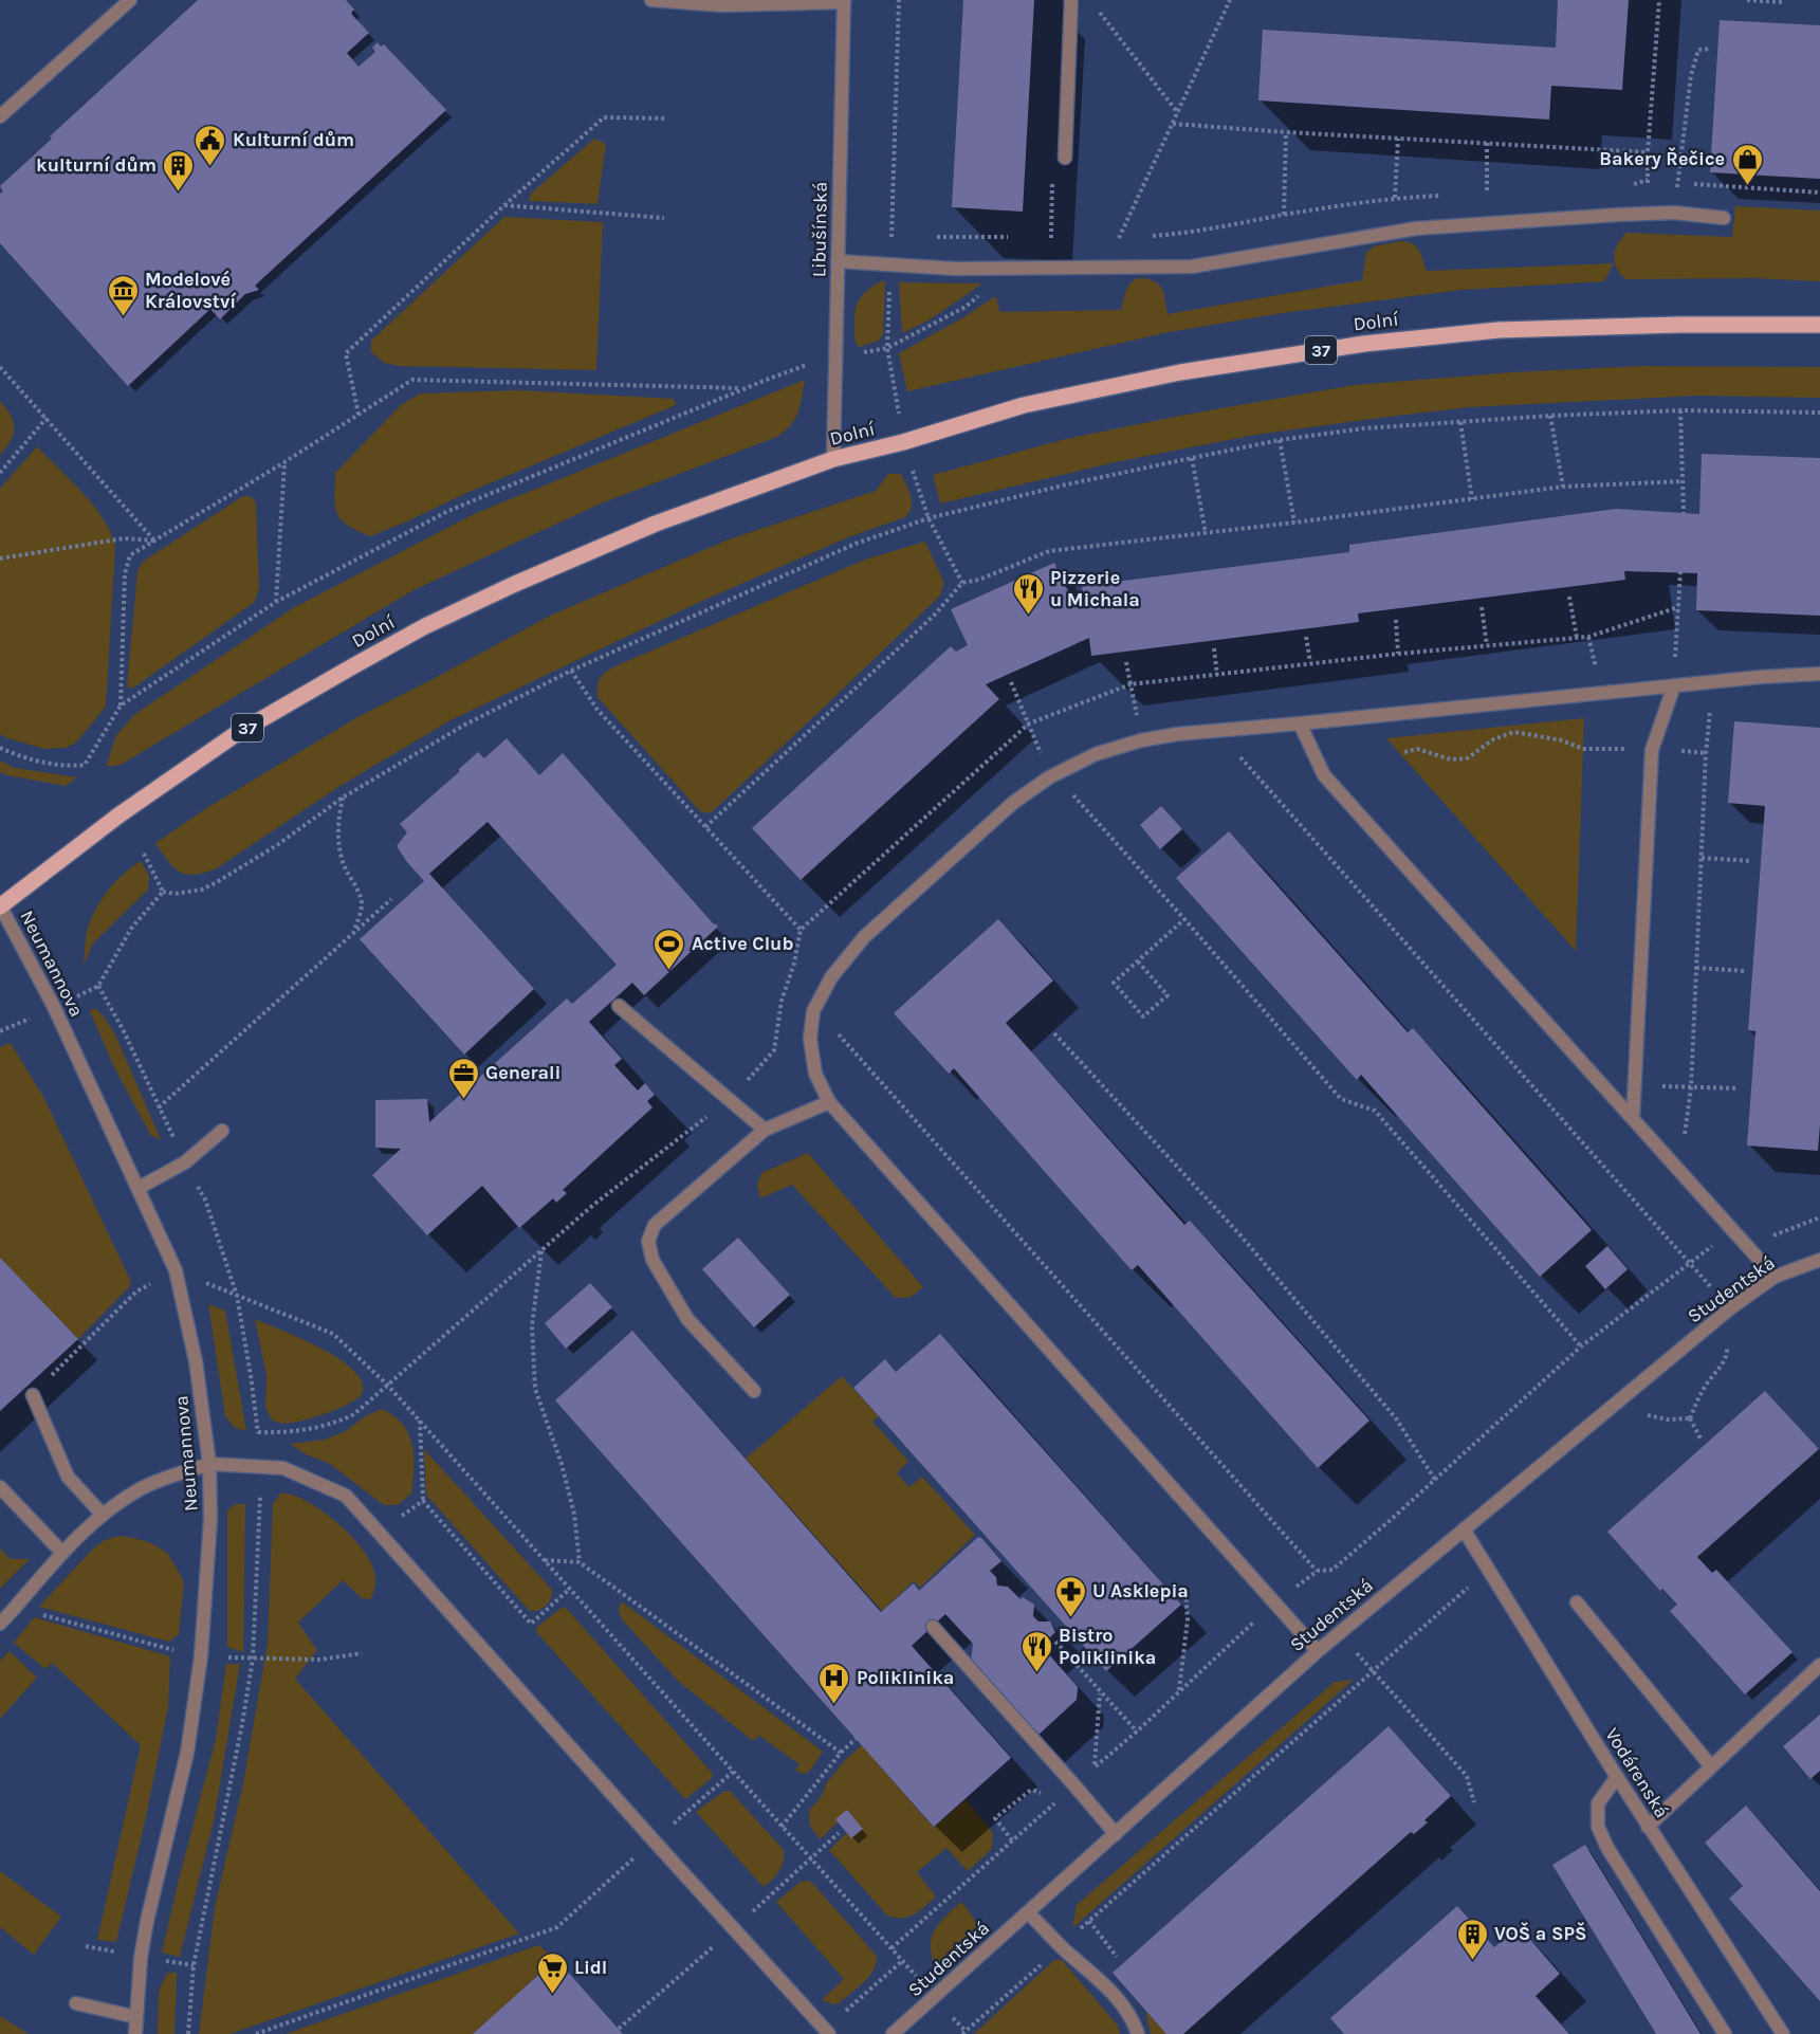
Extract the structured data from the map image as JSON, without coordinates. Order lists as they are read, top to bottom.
{
  "streets": {
    "main road": ["Dolní", "37"],
    "street": [
      "Libušínská",
      "Neumannova",
      "Studentská",
      "Vodárenská"
    ]
  },
  "crossings": [
    ["Libušínská", "Dolní"],
    ["Dolní", "Neumannova"],
    ["Studentská", "Vodárenská"]
  ],
  "places": {
    "public building": ["Kulturní dům"],
    "shop": ["Bakery Řečice"],
    "building": ["kulturní dům", "VOŠ a SPŠ"],
    "museum": ["Modelové Království"],
    "restaurant": ["Pizzerie u Michala", "Bistro Poliklinika"],
    "sports": ["Active Club"],
    "office": ["Generali"],
    "pharmacy": ["U Asklepia"],
    "hospital": ["Poliklinika"],
    "supermarket": ["Lidl"]
  }
}
